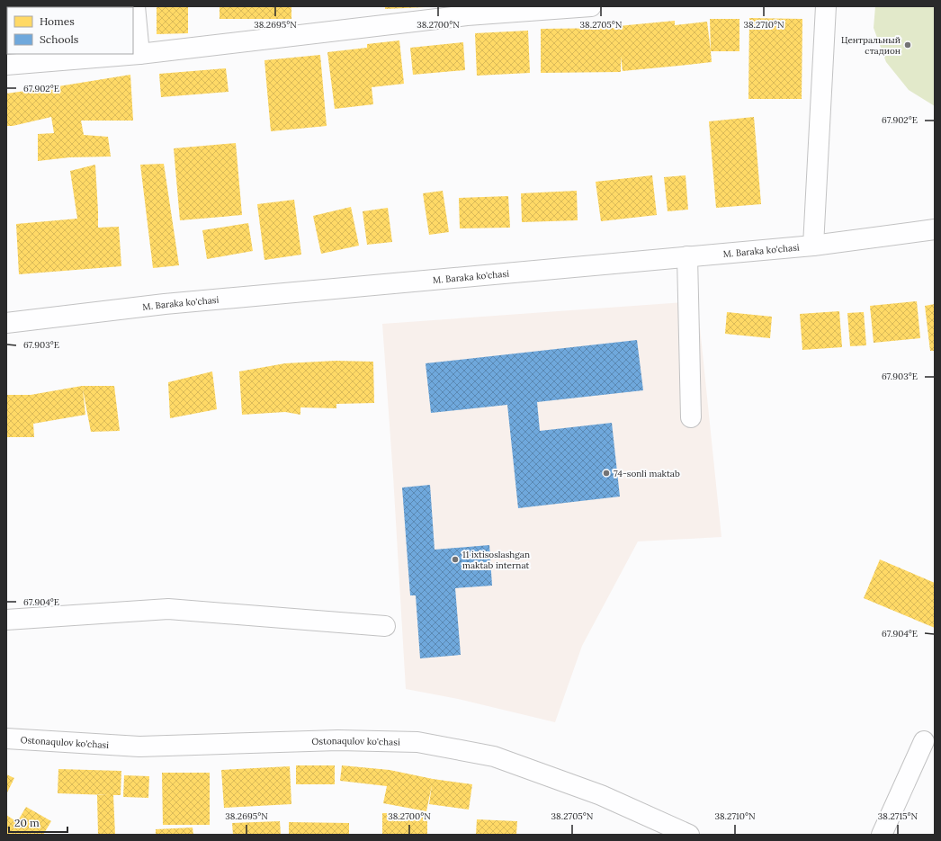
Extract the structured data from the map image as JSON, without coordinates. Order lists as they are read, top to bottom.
{
  "streets": {
    "street": ["M. Baraka ko'chasi", "Ostonaqulov ko'chasi"]
  },
  "places": ["Центральный стадион", "74-sonli maktab", "11 ixtisoslashgan maktab internat"],
  "legend": ["Homes", "Schools"],
  "scale_bar": "20 m",
  "coordinates": [
    "38.2695°N",
    "38.2700°N",
    "38.2705°N",
    "38.2710°N",
    "67.902°E",
    "67.903°E",
    "67.904°E",
    "38.2715°N"
  ]
}
